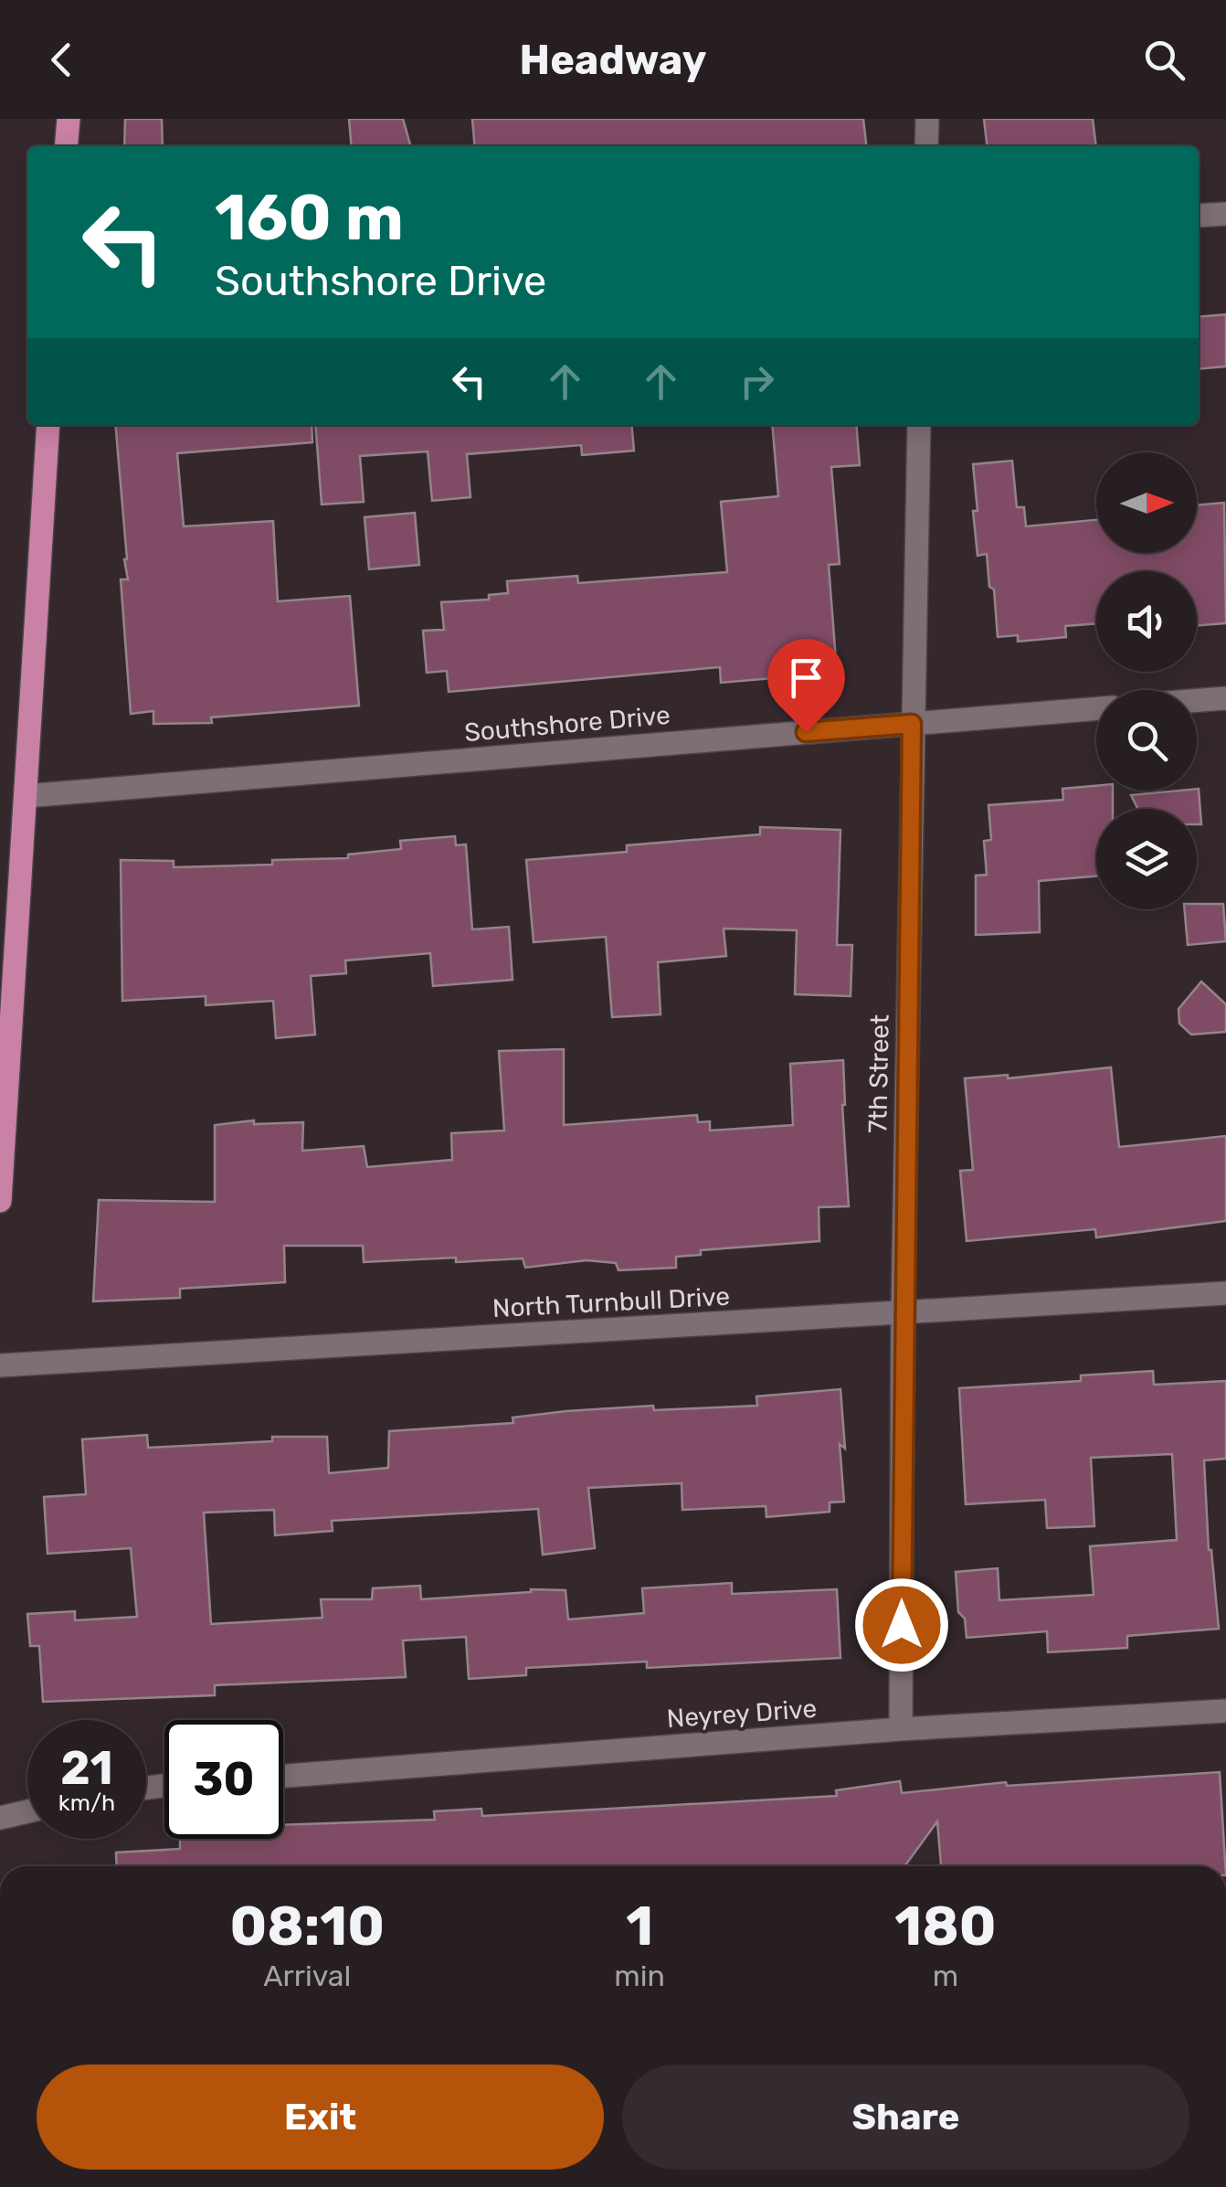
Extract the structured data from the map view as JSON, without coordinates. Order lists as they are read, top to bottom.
{
  "streets": {
    "street": [
      "Southshore Drive",
      "7th Street",
      "North Turnbull Drive",
      "Neyrey Drive"
    ]
  },
  "crossings": [
    ["Southshore Drive", "7th Street"],
    ["7th Street", "North Turnbull Drive"],
    ["7th Street", "Neyrey Drive"]
  ],
  "north": "right",
  "page": {
    "header": "Headway",
    "turn": ["160 m", "Southshore Drive"],
    "speed": "21 km/h",
    "limit": "30",
    "eta": [
      "08:10",
      "Arrival",
      "1",
      "min",
      "180",
      "m"
    ],
    "buttons": ["Exit", "Share"]
  }
}
